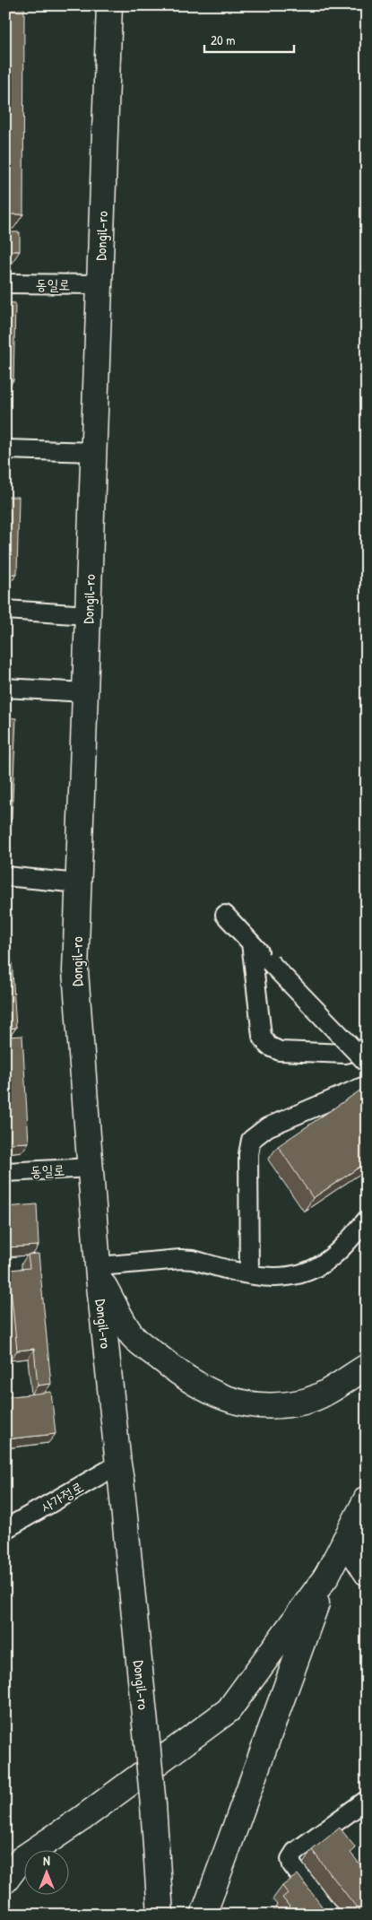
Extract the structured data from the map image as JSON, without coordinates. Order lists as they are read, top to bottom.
{
  "streets": {
    "main road": ["Dongil-ro"],
    "lane": ["동일로", "사가정로"]
  },
  "crossings": [
    ["Dongil-ro", "동일로"],
    ["Dongil-ro", "사가정로"]
  ],
  "scale_bar": "20 m",
  "north": "top"
}
